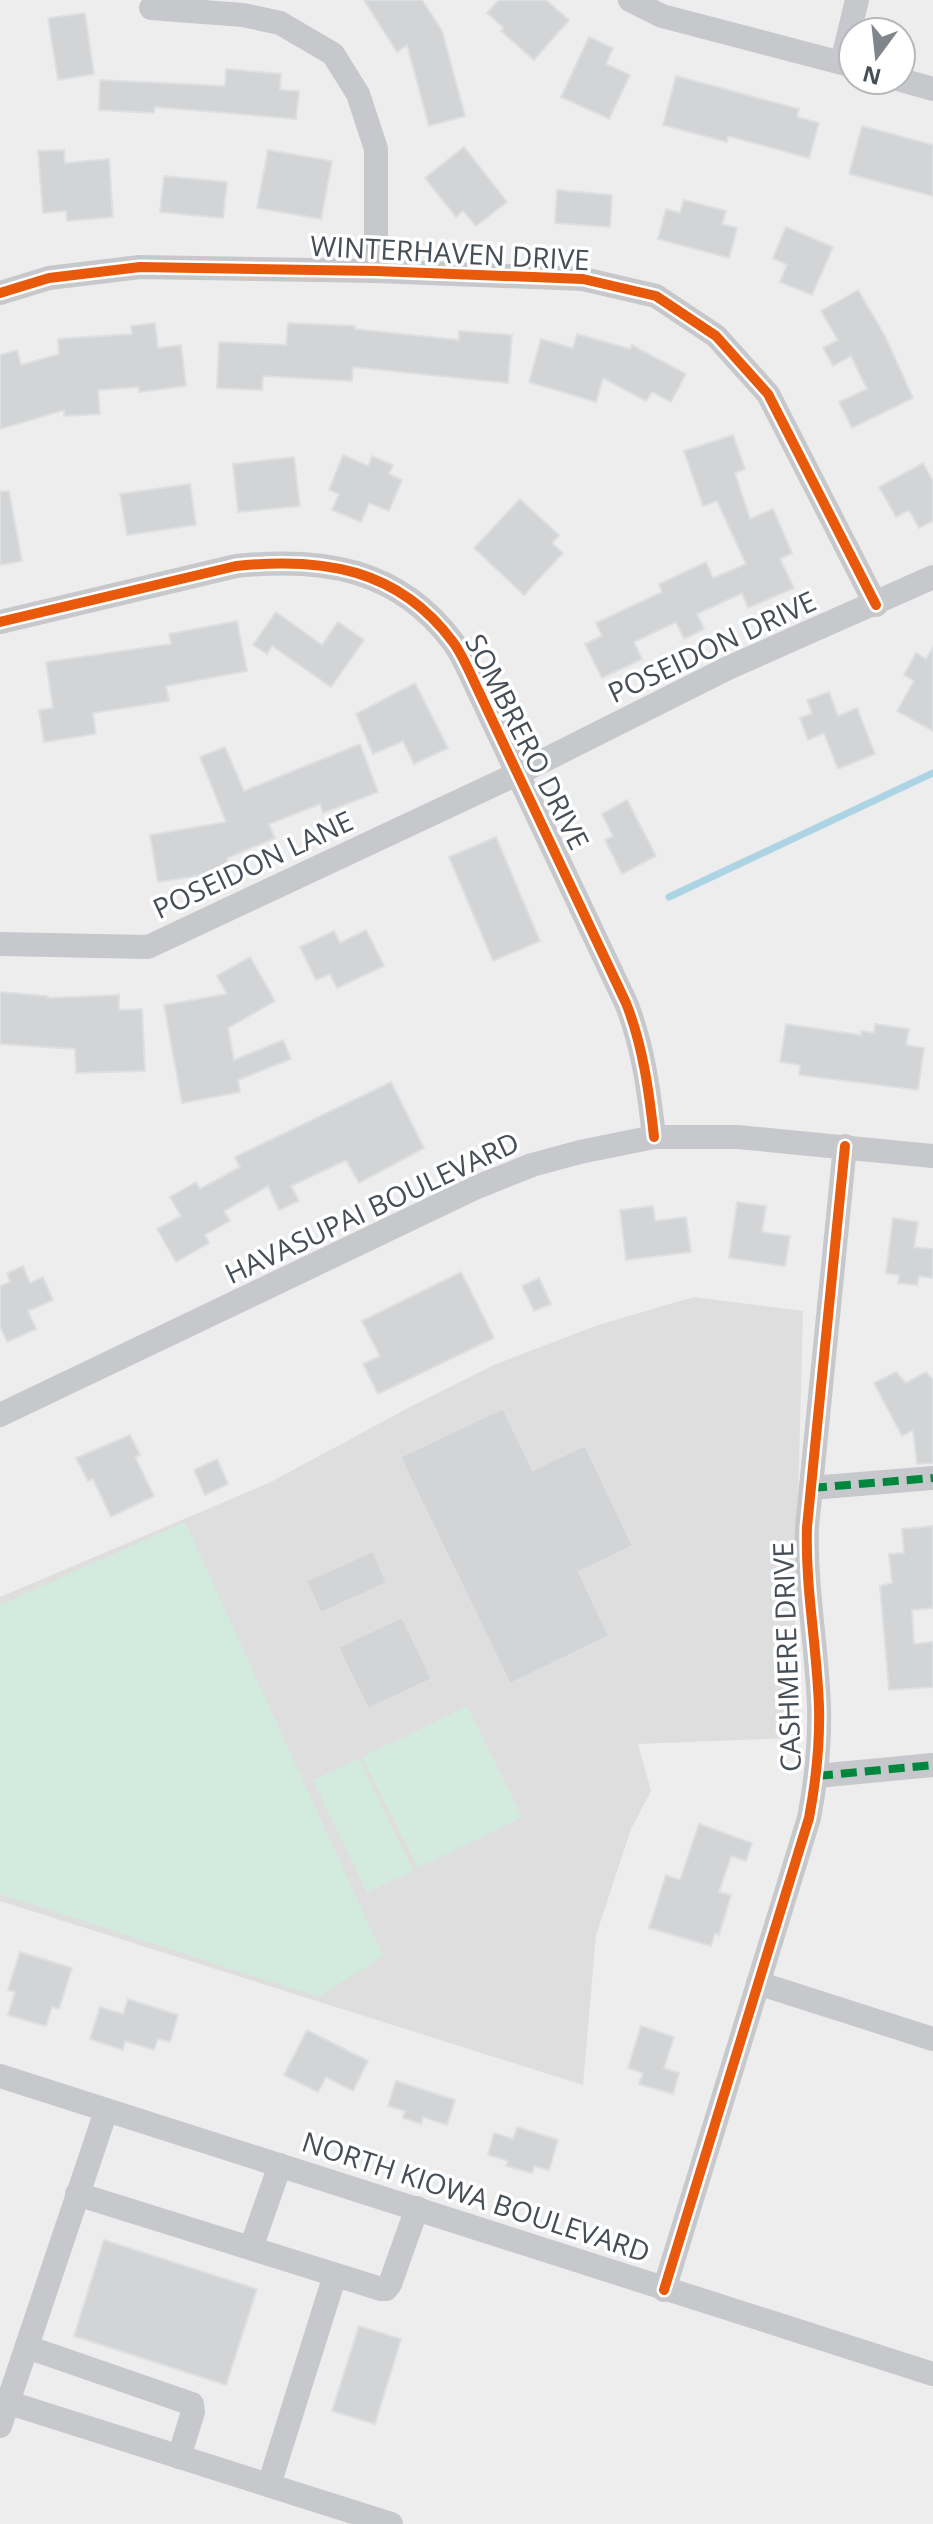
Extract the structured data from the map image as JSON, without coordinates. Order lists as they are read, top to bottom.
{
  "streets": {
    "street": [
      "WINTERHAVEN DRIVE",
      "POSEIDON DRIVE",
      "SOMBRERO DRIVE",
      "POSEIDON LANE",
      "HAVASUPAI BOULEVARD",
      "CASHMERE DRIVE",
      "NORTH KIOWA BOULEVARD"
    ]
  },
  "crossings": [
    ["WINTERHAVEN DRIVE", "POSEIDON DRIVE"],
    ["POSEIDON DRIVE", "SOMBRERO DRIVE"],
    ["POSEIDON DRIVE", "POSEIDON LANE"],
    ["SOMBRERO DRIVE", "POSEIDON LANE"],
    ["SOMBRERO DRIVE", "HAVASUPAI BOULEVARD"],
    ["HAVASUPAI BOULEVARD", "CASHMERE DRIVE"],
    ["CASHMERE DRIVE", "NORTH KIOWA BOULEVARD"]
  ],
  "north": "bottom"
}
